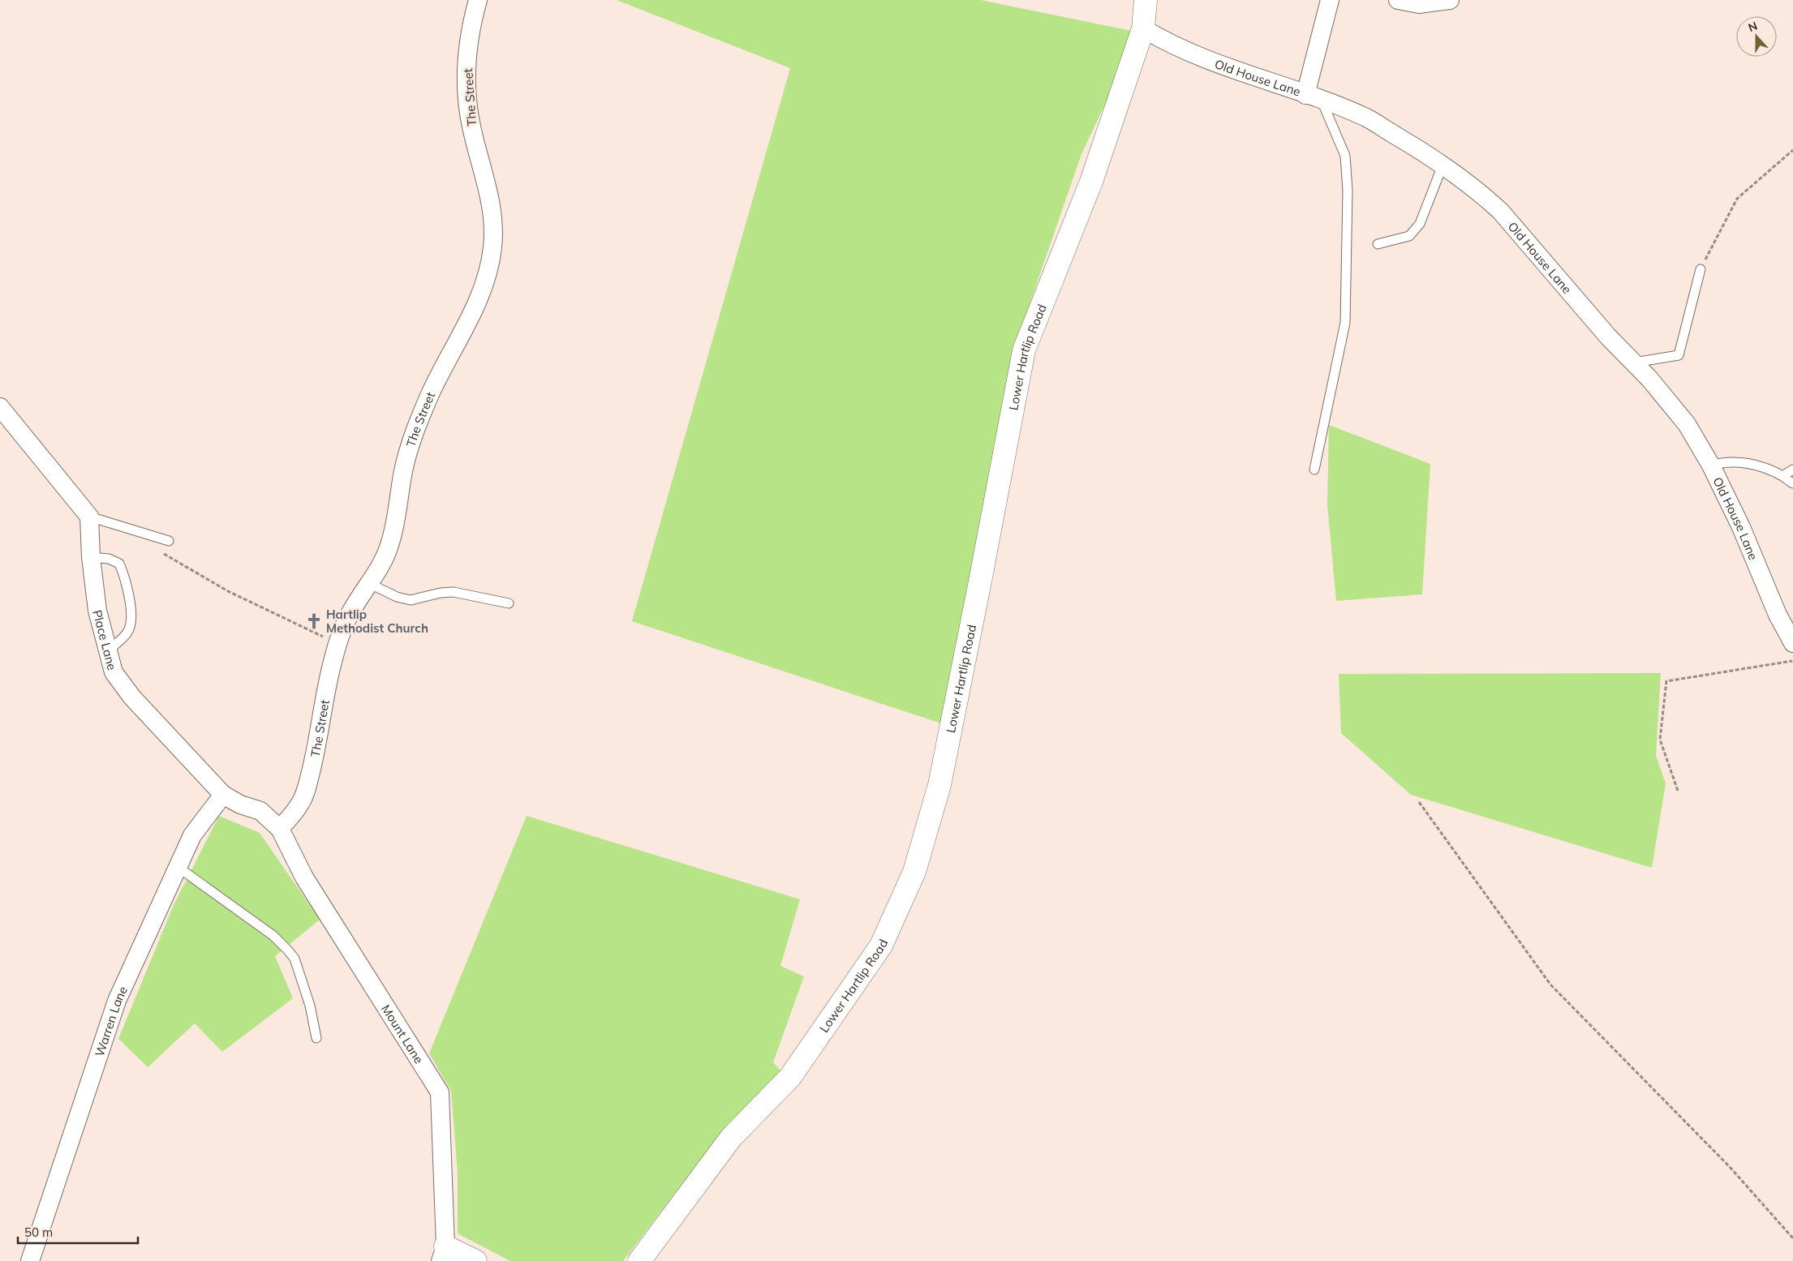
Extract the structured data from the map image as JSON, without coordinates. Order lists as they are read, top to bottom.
{
  "streets": {
    "street": [
      "Old House Lane",
      "The Street",
      "Lower Hartlip Road",
      "Place Lane",
      "Warren Lane",
      "Mount Lane"
    ]
  },
  "crossings": [
    ["Old House Lane", "Lower Hartlip Road"],
    ["The Street", "Place Lane"],
    ["The Street", "Mount Lane"],
    ["Place Lane", "Warren Lane"],
    ["Place Lane", "Mount Lane"]
  ],
  "places": {
    "church": ["Hartlip Methodist Church"]
  },
  "scale_bar": "50 m",
  "north": "top"
}
